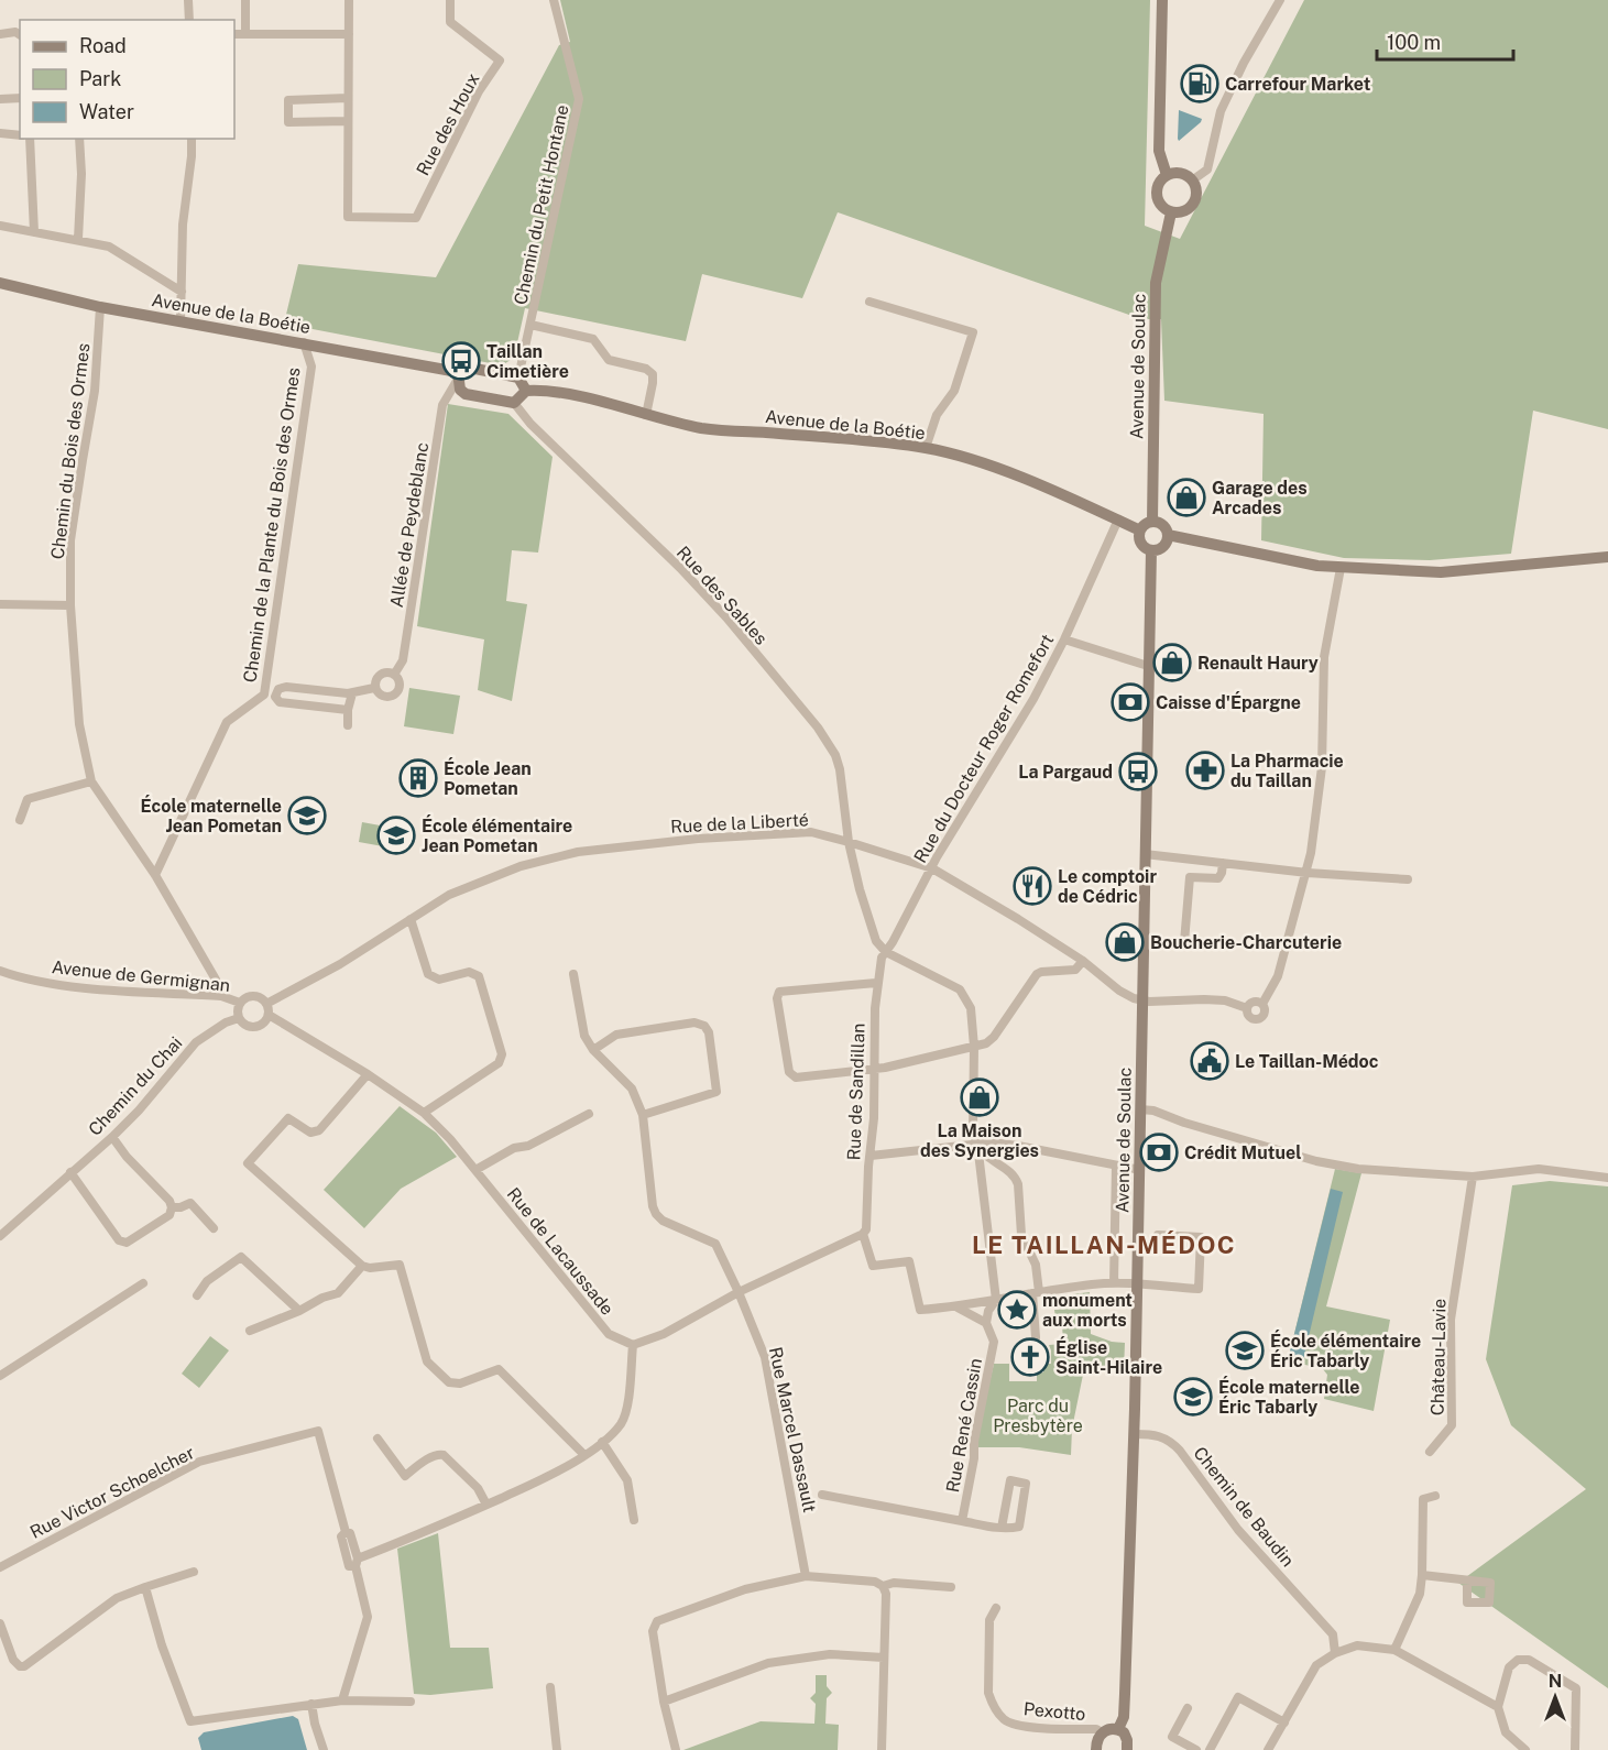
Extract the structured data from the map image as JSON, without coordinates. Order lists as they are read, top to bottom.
{
  "streets": {
    "main road": ["Avenue de la Boétie", "Avenue de Soulac"],
    "street": [
      "Rue des Houx",
      "Chemin du Petit Hontane",
      "Chemin du Bois des Ormes",
      "Chemin de la Plante du Bois des Ormes",
      "Allée de Peydeblanc",
      "Rue des Sables",
      "Rue du Docteur Roger Romefort",
      "Rue de la Liberté",
      "Avenue de Germignan",
      "Chemin du Chai",
      "Rue de Sandillan",
      "Rue de Lacaussade",
      "Château-Lavie",
      "Rue René Cassin",
      "Rue Marcel Dassault",
      "Rue Victor Schoelcher",
      "Chemin de Baudin",
      "Pexotto"
    ]
  },
  "crossings": [
    ["Avenue de la Boétie", "Avenue de Soulac"],
    ["Avenue de la Boétie", "Chemin du Bois des Ormes"],
    ["Avenue de la Boétie", "Chemin de la Plante du Bois des Ormes"],
    ["Avenue de la Boétie", "Allée de Peydeblanc"],
    ["Avenue de la Boétie", "Rue du Docteur Roger Romefort"],
    ["Avenue de Soulac", "Rue de la Liberté"],
    ["Avenue de Soulac", "Chemin de Baudin"],
    ["Chemin du Bois des Ormes", "Chemin de la Plante du Bois des Ormes"],
    ["Chemin du Bois des Ormes", "Avenue de Germignan"],
    ["Rue des Sables", "Rue du Docteur Roger Romefort"],
    ["Rue des Sables", "Rue de la Liberté"],
    ["Rue des Sables", "Rue de Sandillan"],
    ["Rue du Docteur Roger Romefort", "Rue de la Liberté"],
    ["Rue du Docteur Roger Romefort", "Rue de Sandillan"],
    ["Rue de la Liberté", "Avenue de Germignan"],
    ["Rue de la Liberté", "Chemin du Chai"],
    ["Rue de la Liberté", "Rue de Lacaussade"],
    ["Avenue de Germignan", "Chemin du Chai"],
    ["Avenue de Germignan", "Rue de Lacaussade"],
    ["Chemin du Chai", "Rue de Lacaussade"]
  ],
  "districts": ["LE TAILLAN-MÉDOC"],
  "parks": ["Parc du Presbytère"],
  "places": {
    "fuel station": ["Carrefour Market"],
    "bus stop": ["Taillan Cimetière", "La Pargaud"],
    "shop": [
      "Garage des Arcades",
      "Renault Haury",
      "Boucherie-Charcuterie",
      "La Maison des Synergies"
    ],
    "bank": ["Caisse d'Épargne", "Crédit Mutuel"],
    "pharmacy": ["La Pharmacie du Taillan"],
    "building": ["École Jean Pometan"],
    "school or university": [
      "École maternelle Jean Pometan",
      "École élémentaire Jean Pometan",
      "École élémentaire Éric Tabarly",
      "École maternelle Éric Tabarly"
    ],
    "restaurant": ["Le comptoir de Cédric"],
    "public building": ["Le Taillan-Médoc"],
    "place": ["monument aux morts"],
    "church": ["Église Saint-Hilaire"]
  },
  "legend": ["Road", "Park", "Water"],
  "scale_bar": "100 m",
  "north": "top"
}
